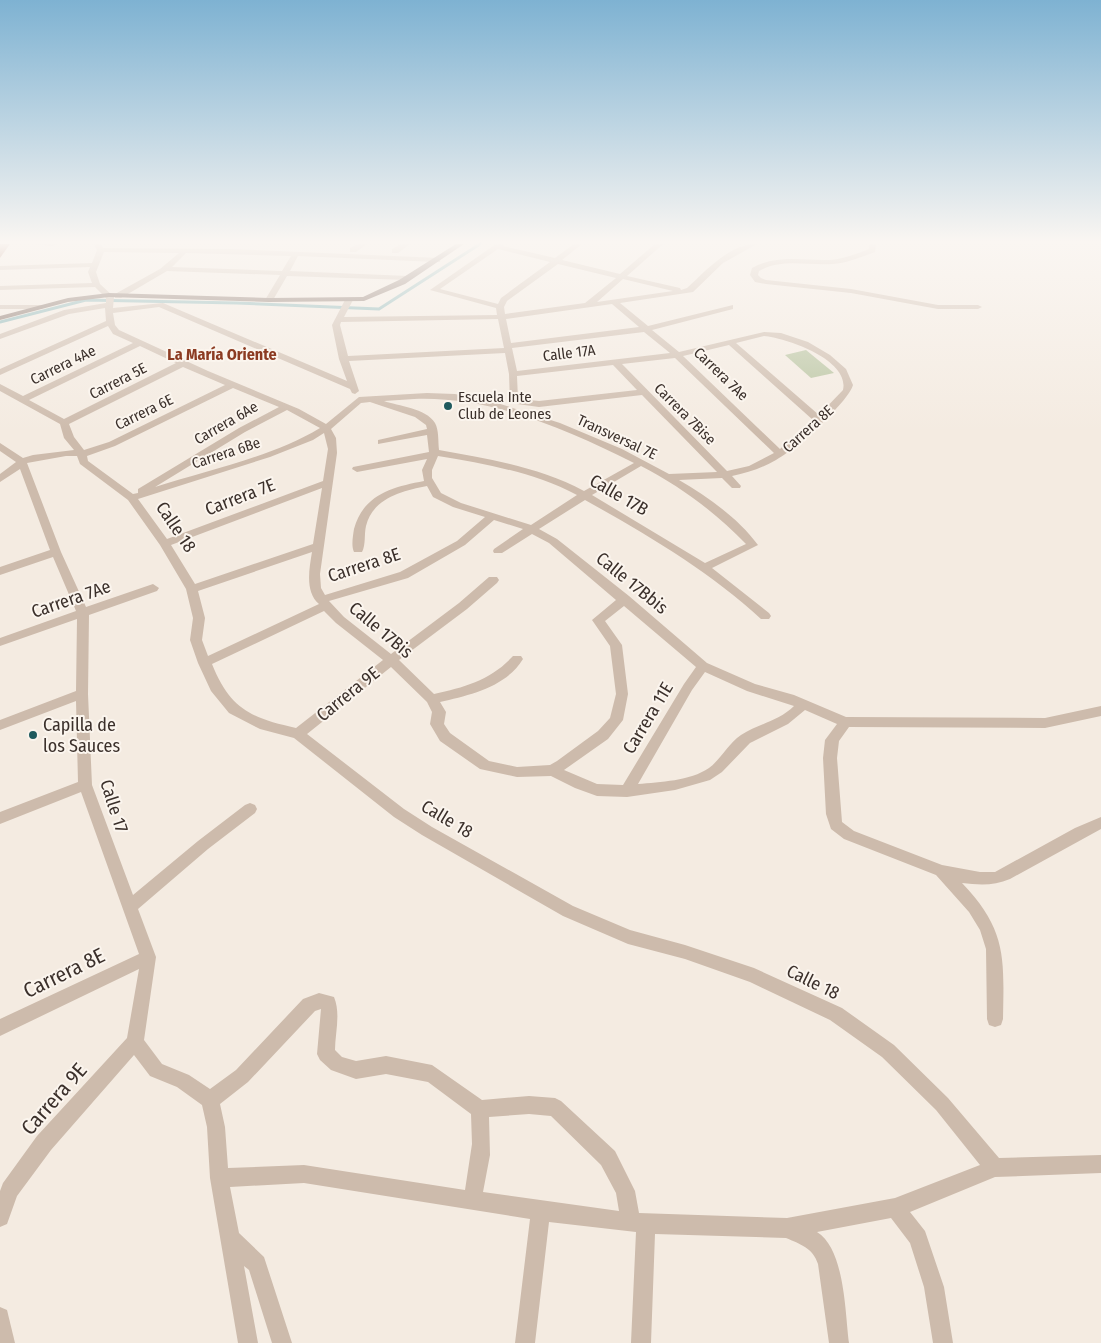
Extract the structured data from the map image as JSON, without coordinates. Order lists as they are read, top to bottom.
{
  "streets": {
    "street": [
      "Calle 17A",
      "Carrera 4Ae",
      "Carrera 7Ae",
      "Carrera 5E",
      "Carrera 6E",
      "Carrera 7Bise",
      "Carrera 6Ae",
      "Carrera 8E",
      "Transversal 7E",
      "Carrera 6Be",
      "Calle 17B",
      "Carrera 7E",
      "Calle 18",
      "Calle 17Bbis",
      "Calle 17Bis",
      "Carrera 9E",
      "Carrera 11E",
      "Calle 17"
    ]
  },
  "crossings": [
    ["Calle 17A", "Carrera 7Ae"],
    ["Calle 17A", "Carrera 7Bise"],
    ["Calle 17A", "Carrera 8E"],
    ["Carrera 7Ae", "Carrera 8E"],
    ["Carrera 7Ae", "Calle 17"],
    ["Carrera 5E", "Calle 18"],
    ["Carrera 6E", "Calle 18"],
    ["Carrera 6E", "Calle 17"],
    ["Carrera 7Bise", "Carrera 8E"],
    ["Carrera 6Ae", "Carrera 6Be"],
    ["Carrera 6Ae", "Calle 18"],
    ["Carrera 8E", "Transversal 7E"],
    ["Carrera 8E", "Calle 18"],
    ["Carrera 8E", "Calle 17Bbis"],
    ["Carrera 8E", "Calle 17Bis"],
    ["Carrera 8E", "Calle 17"],
    ["Transversal 7E", "Carrera 6Be"],
    ["Transversal 7E", "Calle 17B"],
    ["Carrera 6Be", "Calle 18"],
    ["Carrera 7E", "Calle 18"],
    ["Calle 18", "Carrera 9E"],
    ["Calle 17Bbis", "Carrera 11E"],
    ["Calle 17Bis", "Carrera 9E"],
    ["Carrera 9E", "Calle 17"]
  ],
  "districts": ["La María Oriente"],
  "places": ["Escuela Inte Club de Leones", "Capilla de los Sauces"]
}
